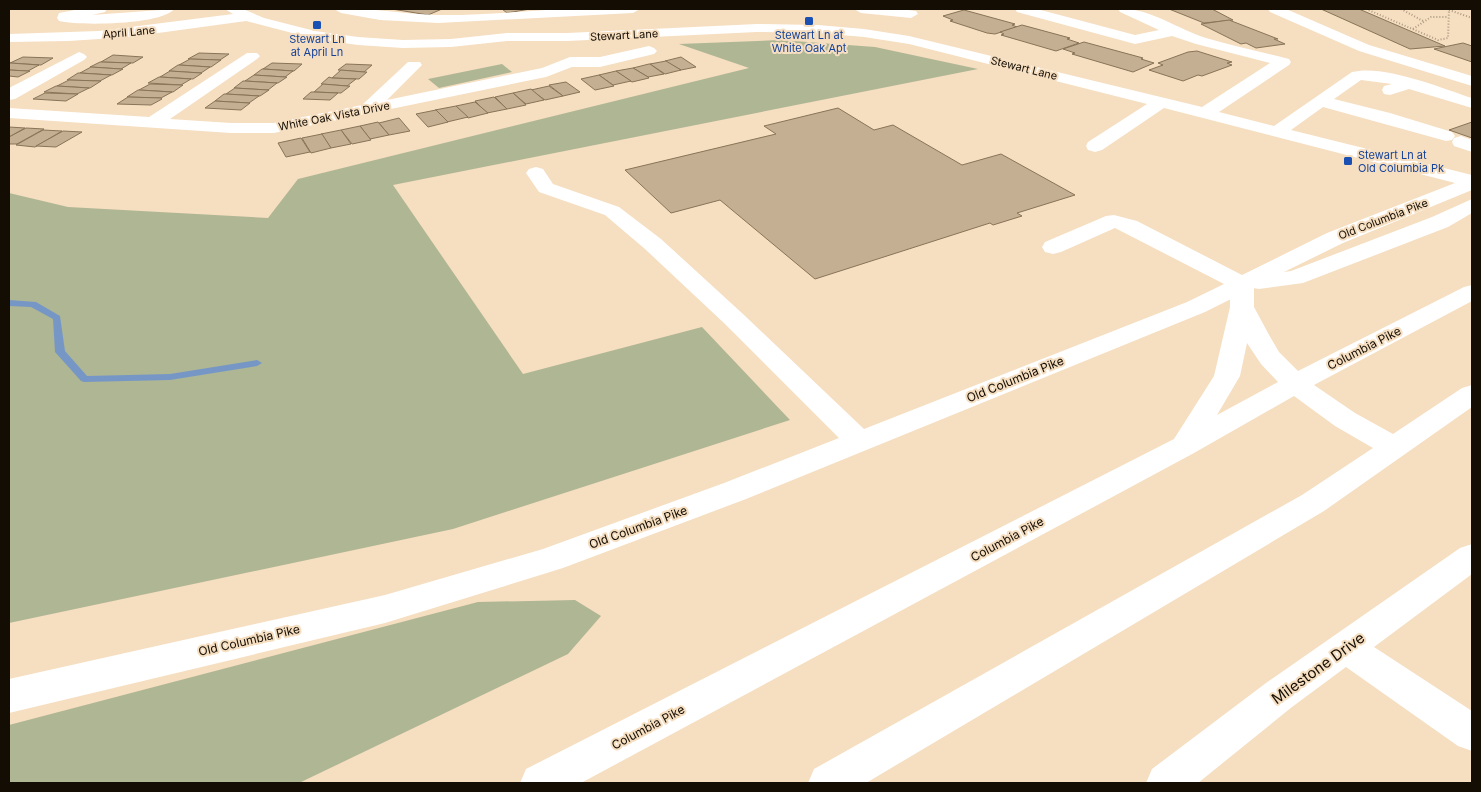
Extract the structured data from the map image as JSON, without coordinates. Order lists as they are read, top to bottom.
{
  "streets": {
    "main road": [
      "April Lane",
      "Stewart Lane",
      "White Oak Vista Drive",
      "Old Columbia Pike",
      "Columbia Pike",
      "Milestone Drive"
    ]
  },
  "crossings": [
    ["April Lane", "Stewart Lane"],
    ["Stewart Lane", "Old Columbia Pike"]
  ],
  "places": {
    "transit": ["Stewart Ln at White Oak Apt", "Stewart Ln at April Ln", "Stewart Ln at Old Columbia Pk"]
  }
}
